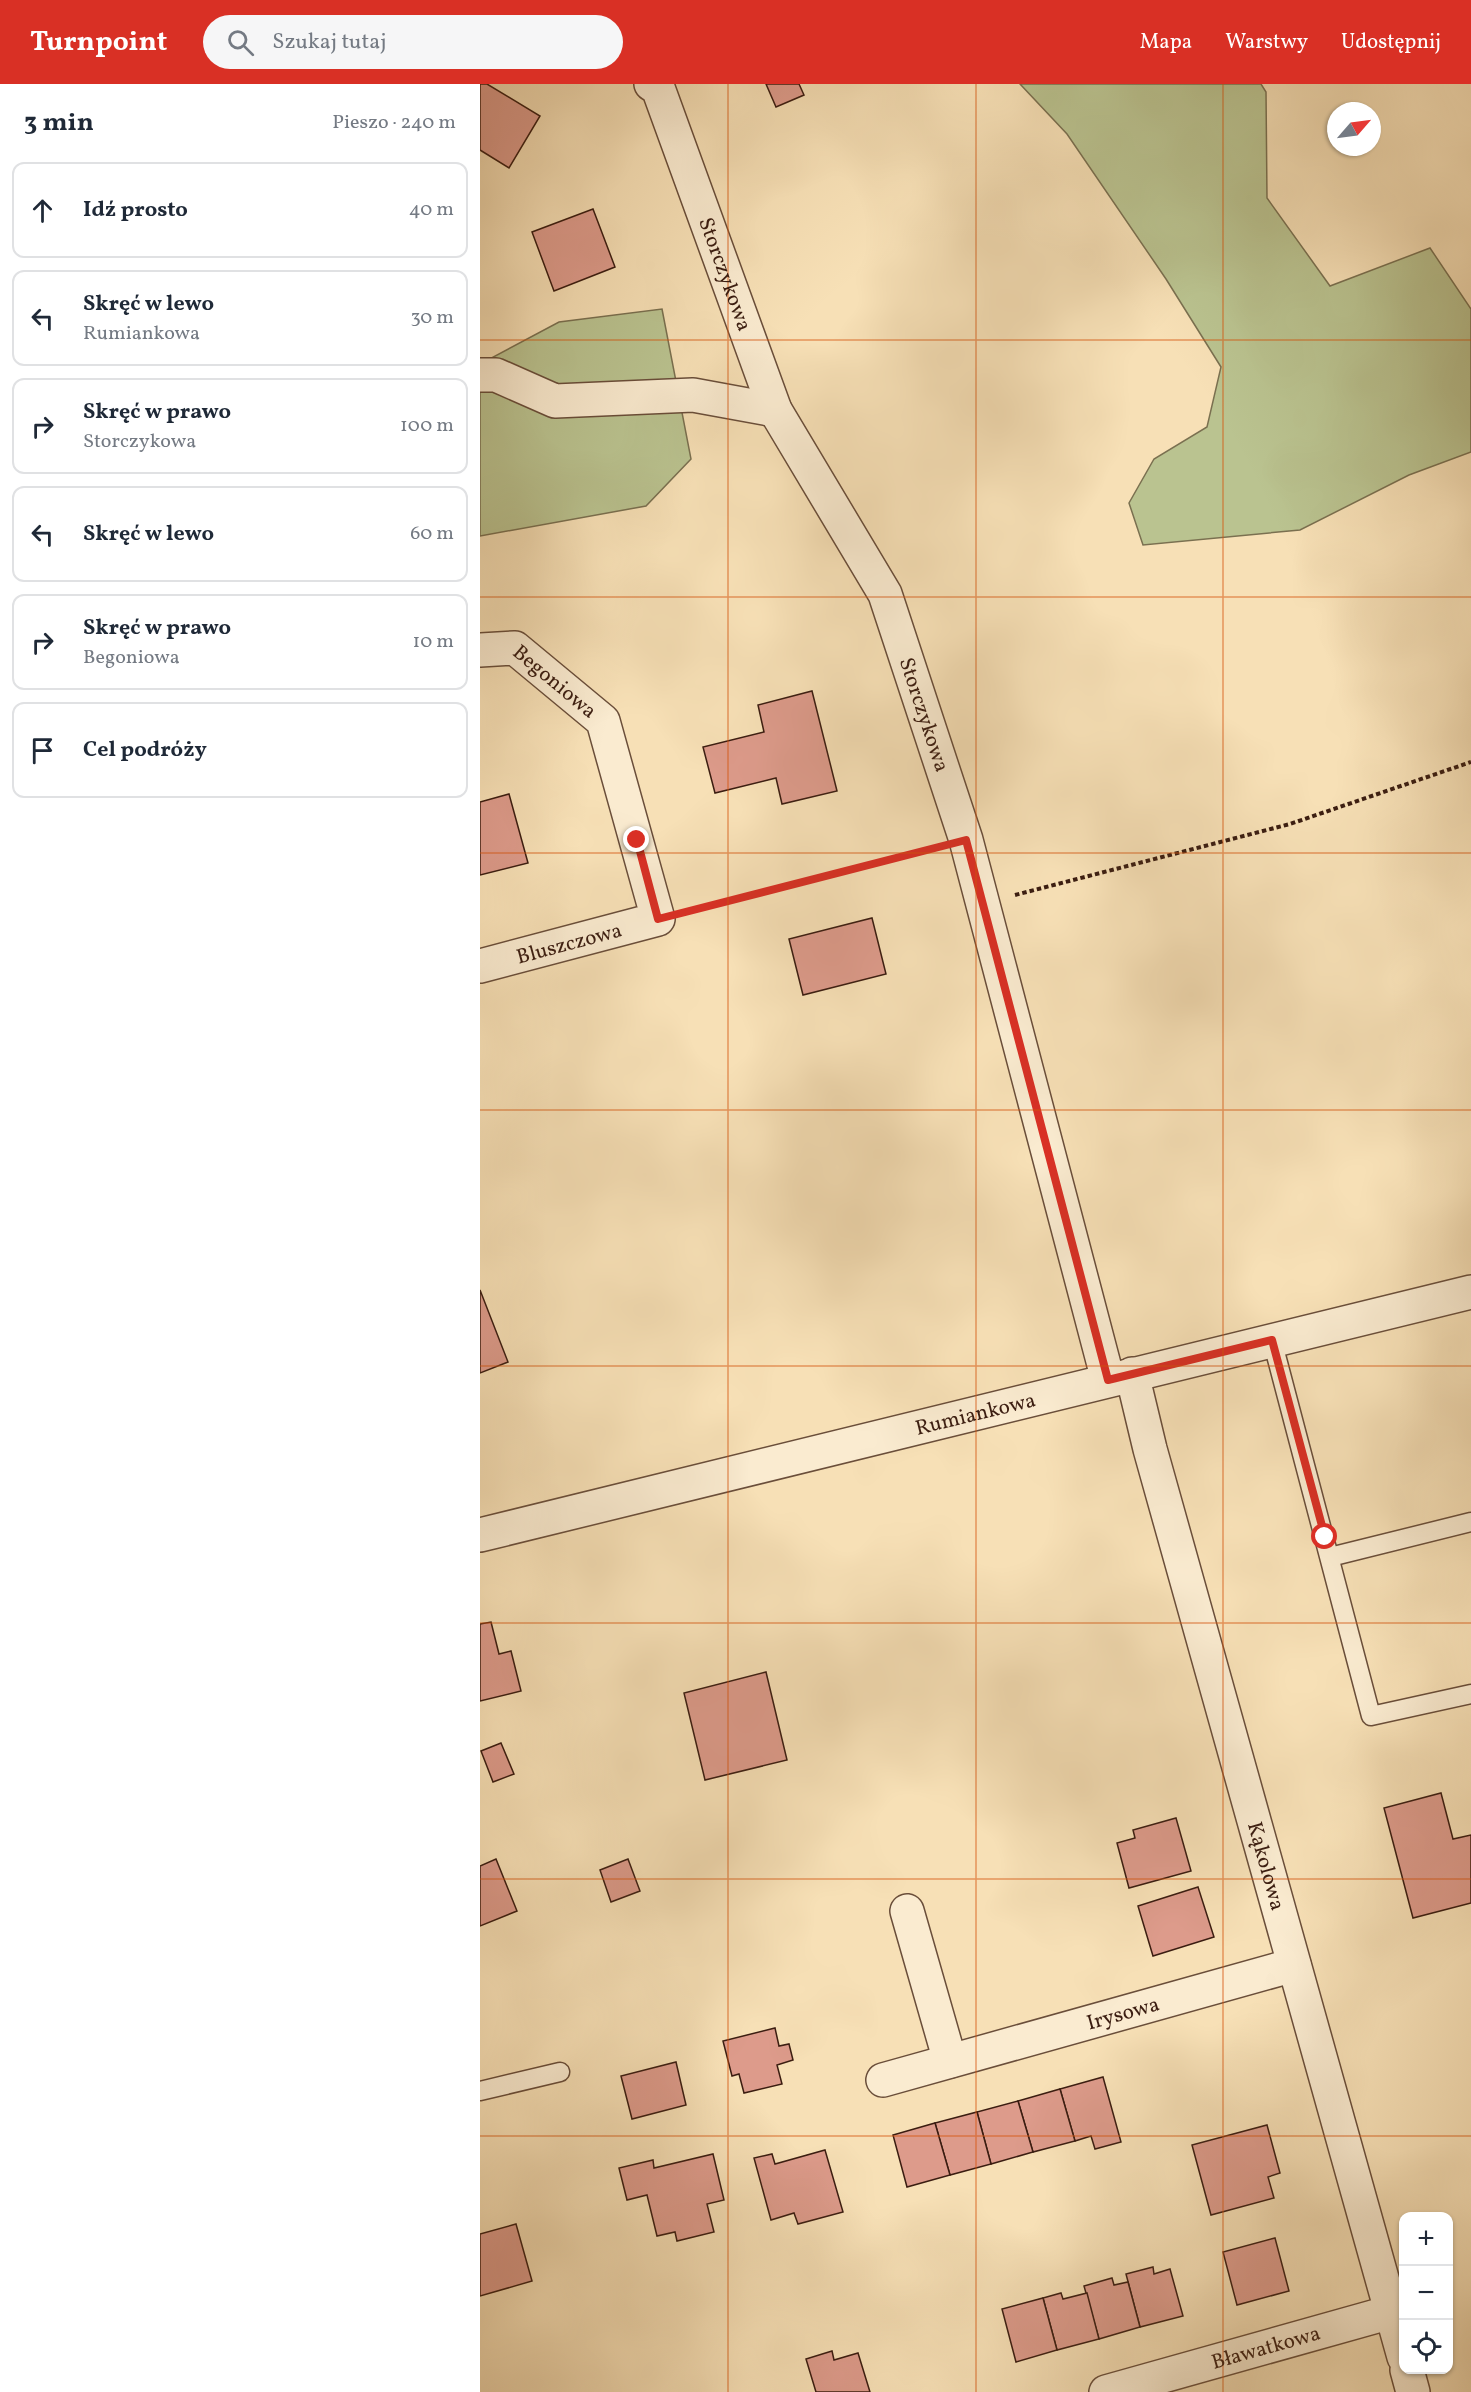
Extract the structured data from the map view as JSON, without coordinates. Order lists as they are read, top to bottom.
{
  "streets": {
    "street": [
      "Storczykowa",
      "Begoniowa",
      "Bluszczowa",
      "Rumiankowa",
      "Kąkolowa",
      "Irysowa",
      "Bławatkowa"
    ]
  },
  "crossings": [
    ["Storczykowa", "Rumiankowa"],
    ["Storczykowa", "Kąkolowa"],
    ["Begoniowa", "Bluszczowa"],
    ["Rumiankowa", "Kąkolowa"],
    ["Kąkolowa", "Irysowa"],
    ["Kąkolowa", "Bławatkowa"]
  ],
  "north": "top right",
  "page": {
    "header": "Turnpoint",
    "search": "Szukaj tutaj",
    "nav": ["Mapa", "Warstwy", "Udostępnij"],
    "heading": ["3 min", "Pieszo · 240 m"],
    "list": [
      ["Idź prosto", "40 m"],
      ["Skręć w lewo", "Rumiankowa", "30 m"],
      ["Skręć w prawo", "Storczykowa", "100 m"],
      ["Skręć w lewo", "60 m"],
      ["Skręć w prawo", "Begoniowa", "10 m"],
      "Cel podróży"
    ],
    "map_buttons": ["+", "−"]
  }
}
